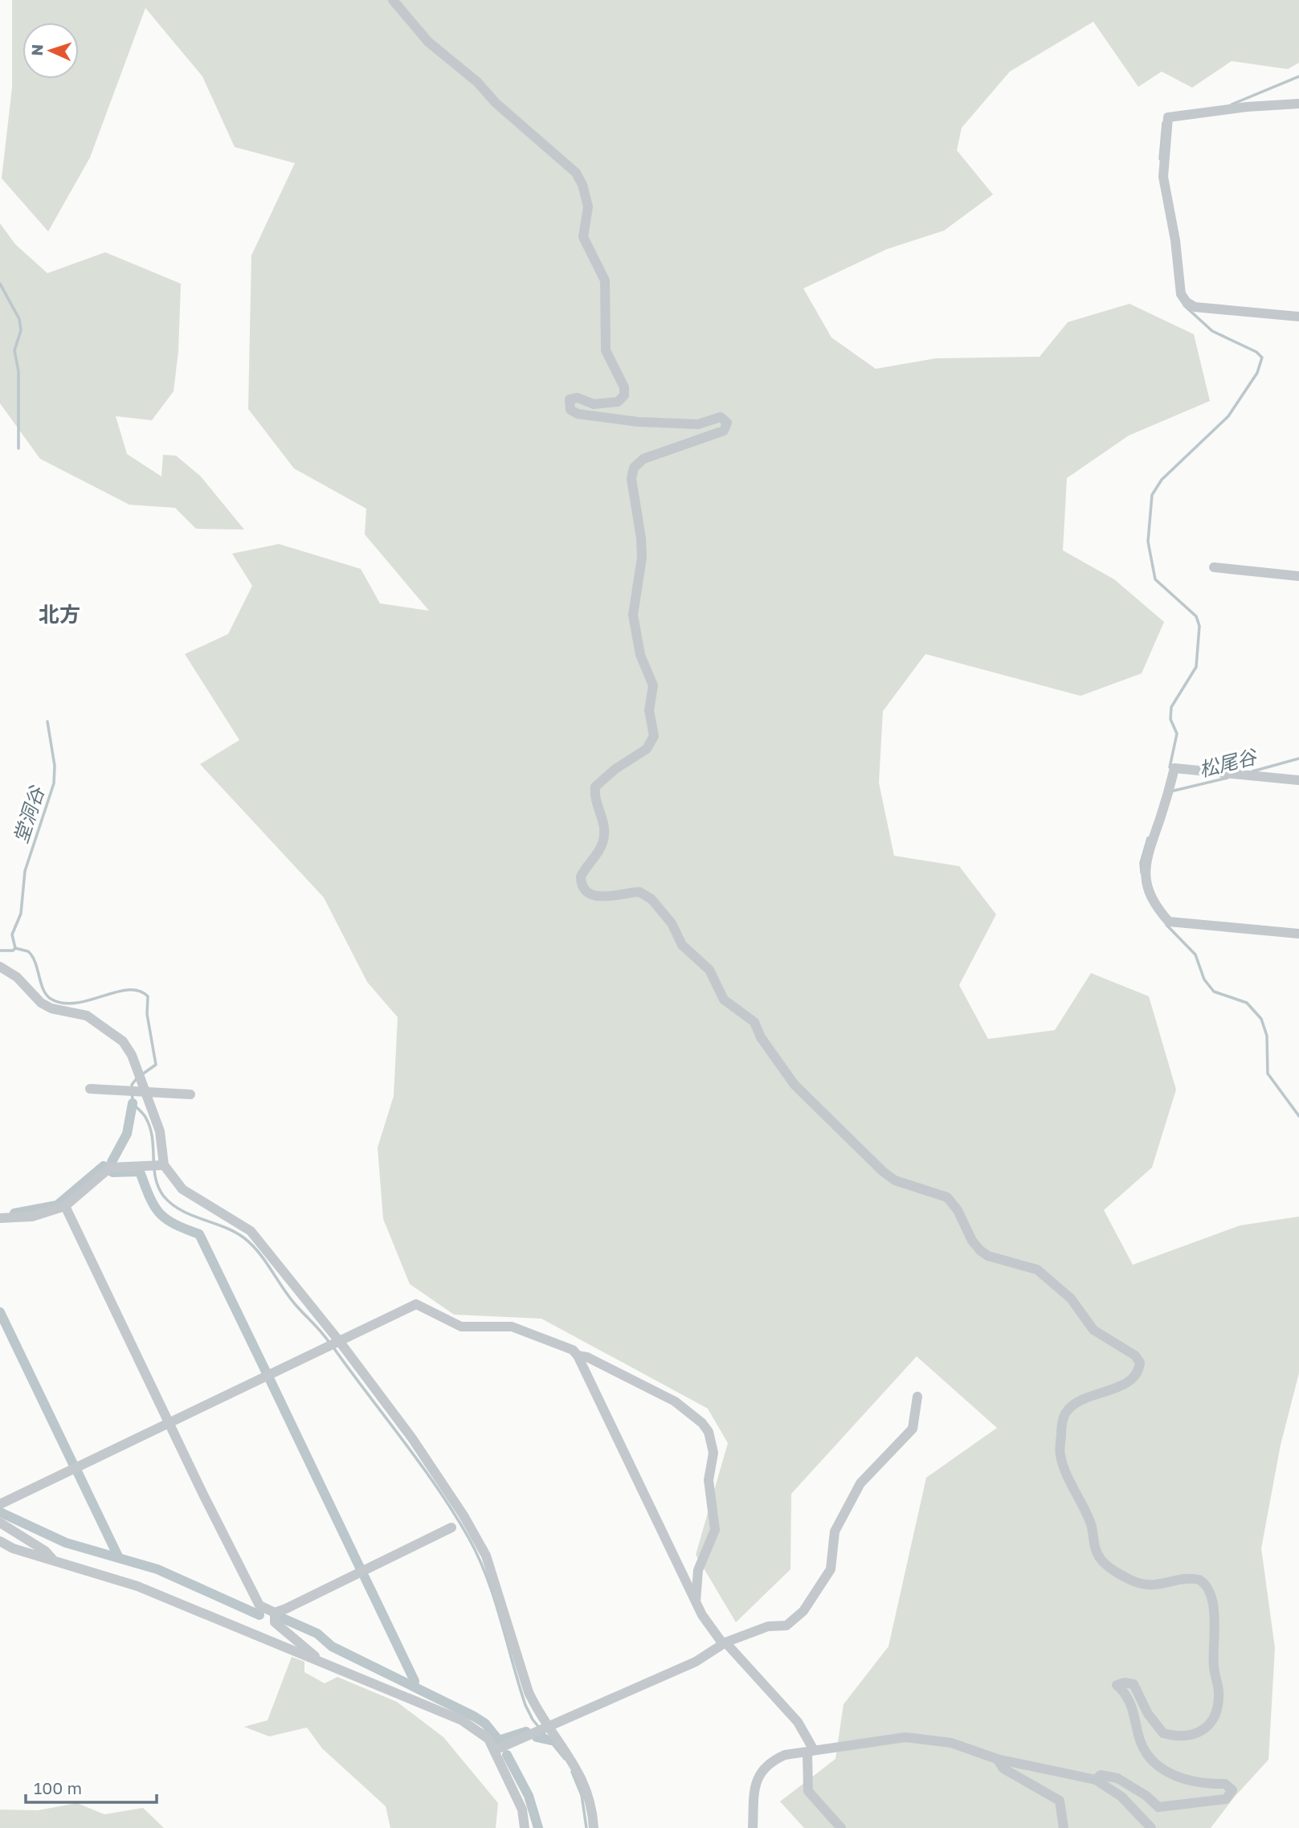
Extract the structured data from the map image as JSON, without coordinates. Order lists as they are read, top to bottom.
{
  "districts": ["北方"],
  "water": ["松尾谷", "堂洞谷"],
  "scale_bar": "100 m",
  "north": "left"
}
